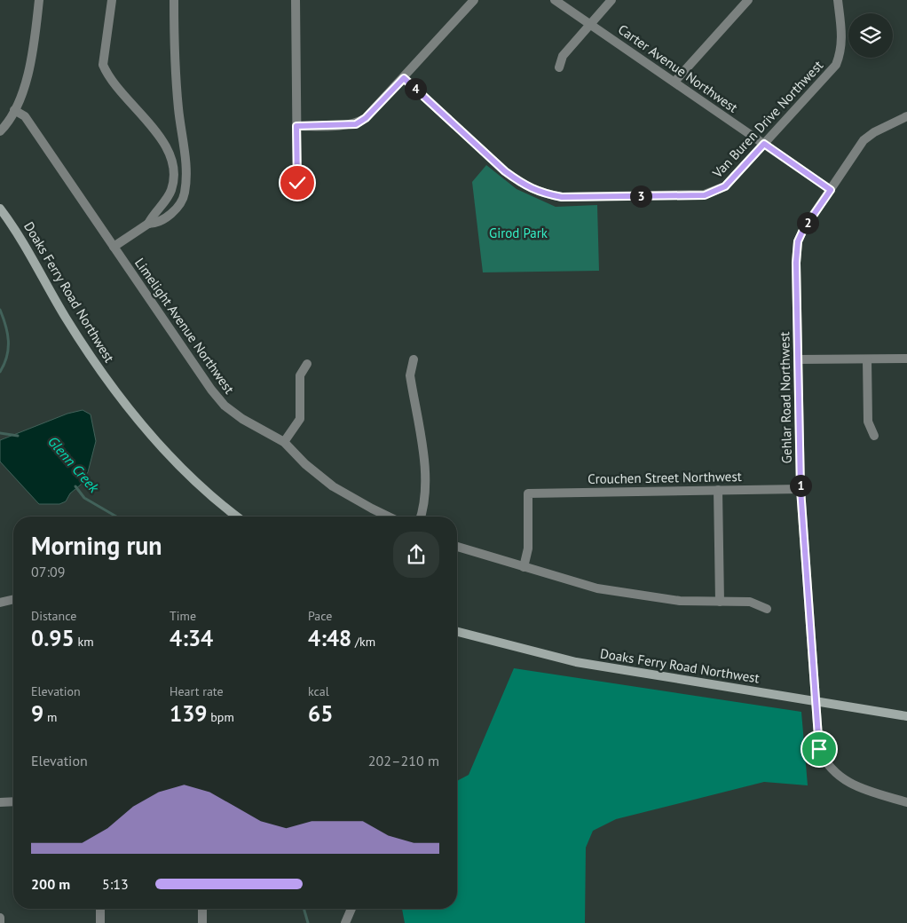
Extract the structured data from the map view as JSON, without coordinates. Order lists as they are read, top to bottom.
{
  "streets": {
    "main road": ["Doaks Ferry Road Northwest"],
    "street": [
      "Carter Avenue Northwest",
      "Van Buren Drive Northwest",
      "Limelight Avenue Northwest",
      "Gehlar Road Northwest",
      "Crouchen Street Northwest"
    ]
  },
  "crossings": [
    ["Carter Avenue Northwest", "Van Buren Drive Northwest"],
    ["Carter Avenue Northwest", "Gehlar Road Northwest"],
    ["Doaks Ferry Road Northwest", "Gehlar Road Northwest"],
    ["Gehlar Road Northwest", "Crouchen Street Northwest"]
  ],
  "water": ["Glenn Creek"],
  "parks": ["Girod Park"],
  "page": {
    "pins": [
      "4",
      "3",
      "2",
      "1"
    ],
    "heading": ["Morning run", "07:09"],
    "stats": [
      ["Distance", "0.95 km"],
      ["Time", "4:34"],
      ["Pace", "4:48 /km"],
      ["Elevation", "9 m"],
      ["Heart rate", "139 bpm"],
      ["kcal", "65"]
    ],
    "chart": ["Elevation", "202–210 m"],
    "list": [
      {
        "name": "200 m",
        "note": "5:13"
      }
    ]
  }
}
